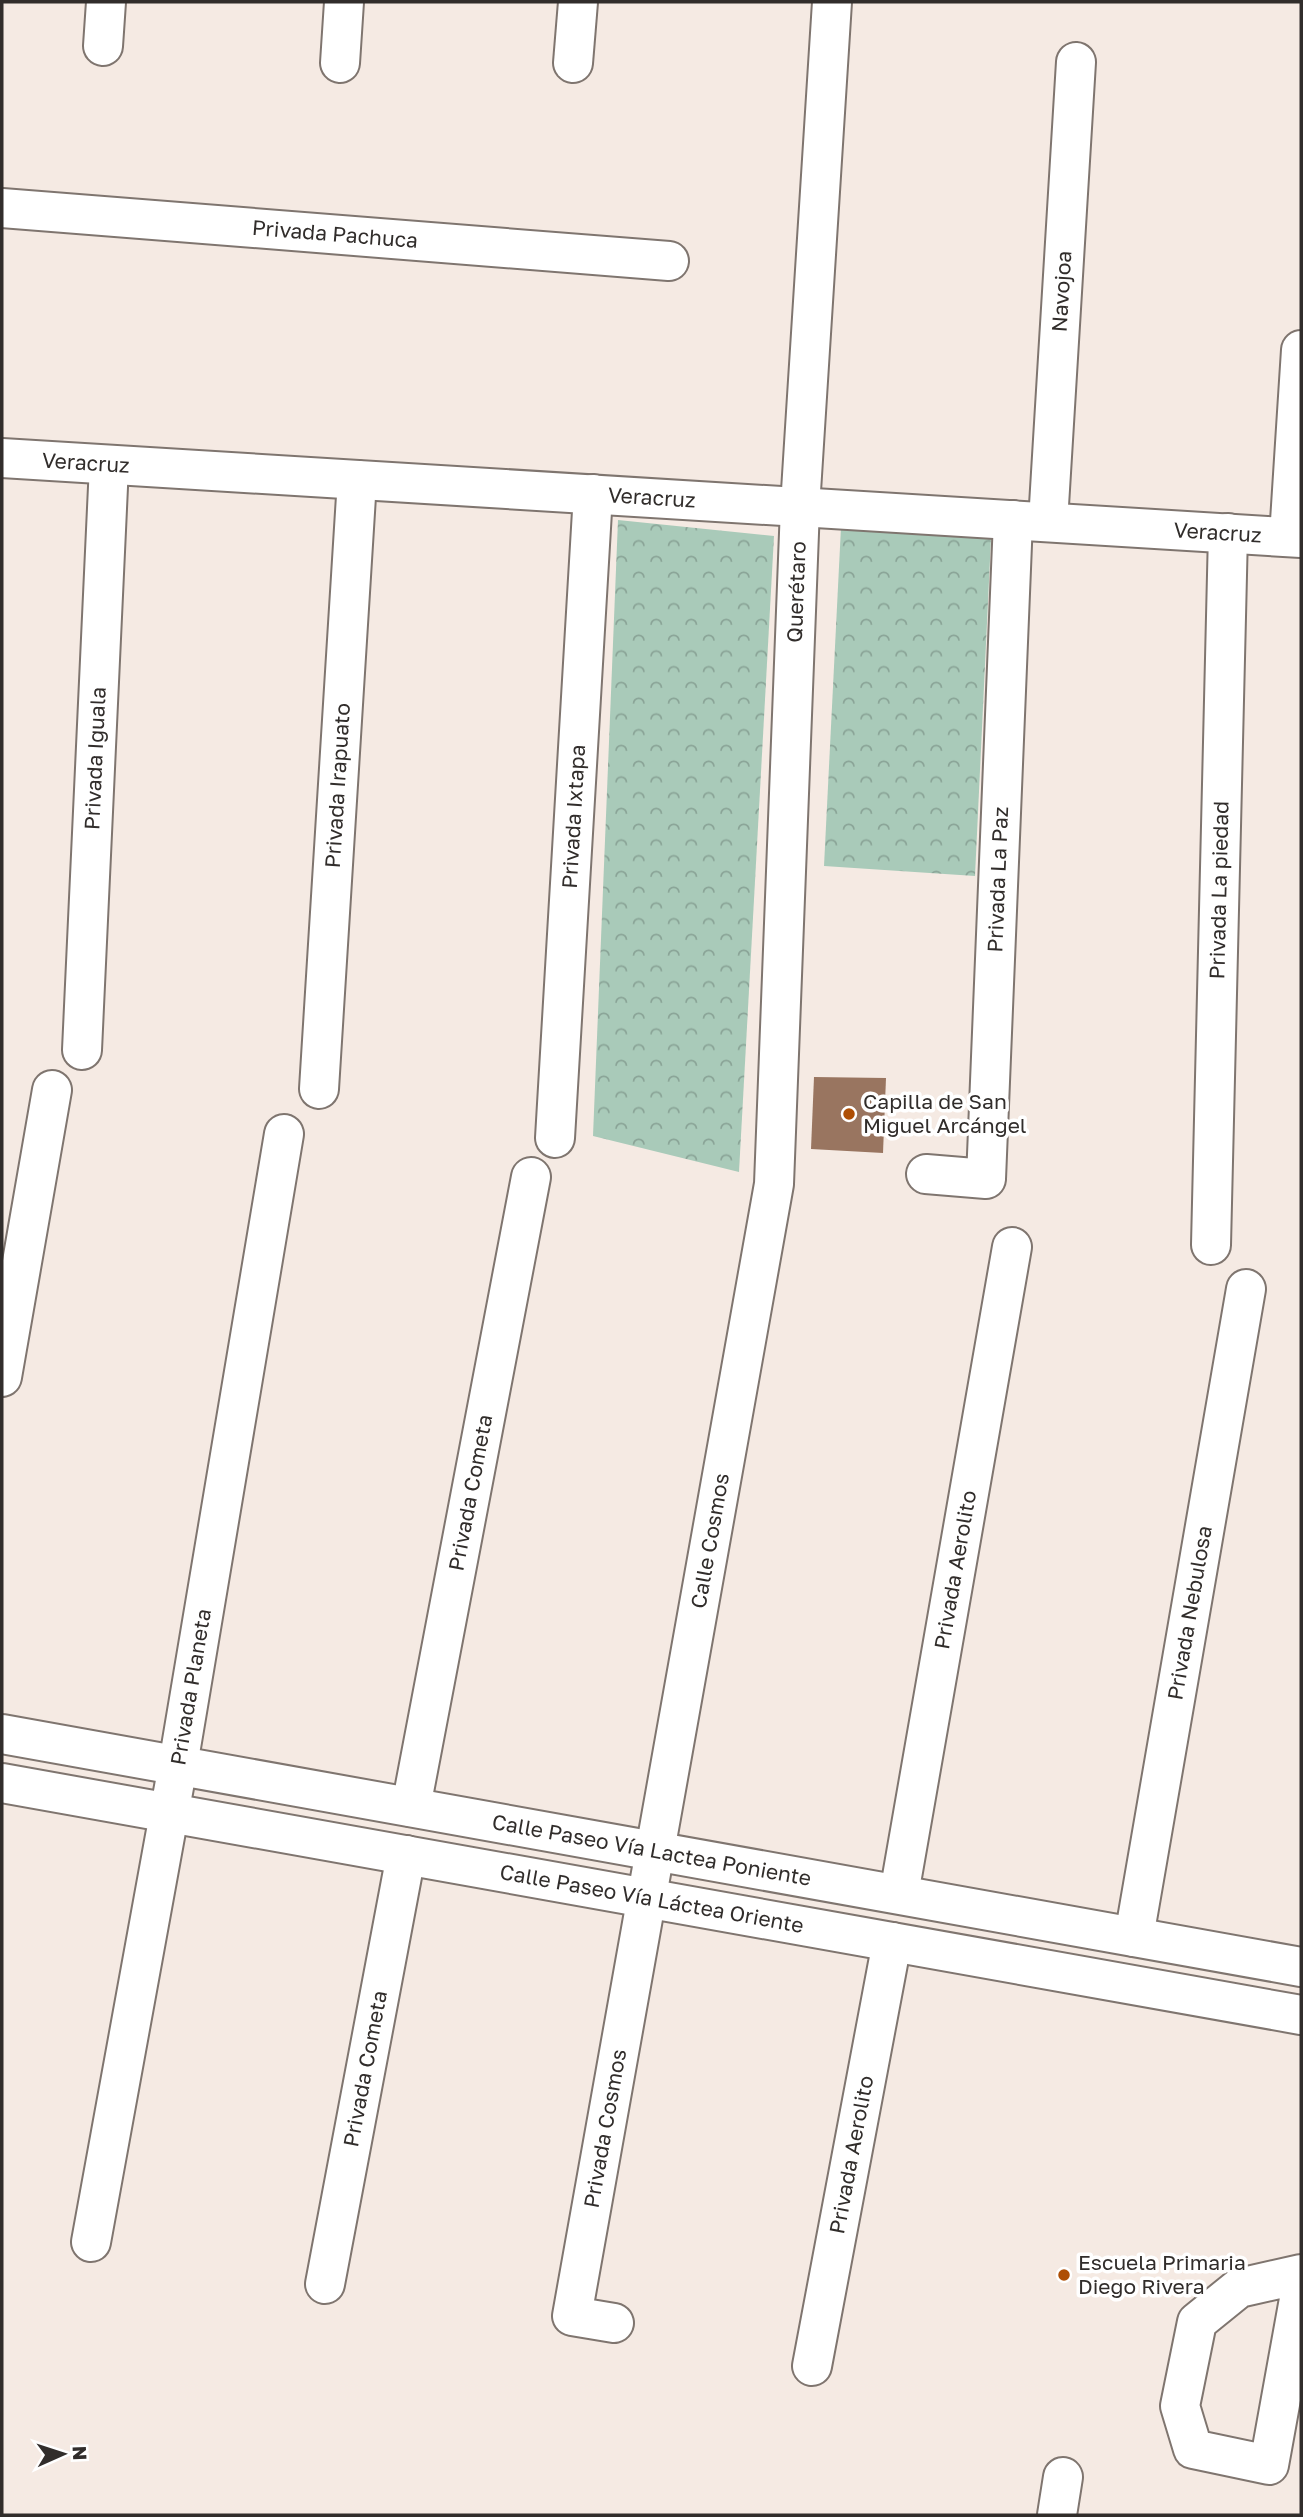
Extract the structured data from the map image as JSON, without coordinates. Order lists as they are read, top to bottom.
{
  "streets": {
    "street": [
      "Privada Pachuca",
      "Navojoa",
      "Veracruz",
      "Querétaro",
      "Privada Iguala",
      "Privada Irapuato",
      "Privada Ixtapa",
      "Privada La Paz",
      "Privada La piedad",
      "Privada Cometa",
      "Calle Cosmos",
      "Privada Aerolito",
      "Privada Nebulosa",
      "Privada Planeta",
      "Calle Paseo Vía Lactea Poniente",
      "Calle Paseo Vía Láctea Oriente",
      "Privada Cosmos"
    ]
  },
  "crossings": [
    ["Navojoa", "Veracruz"],
    ["Navojoa", "Privada La Paz"],
    ["Veracruz", "Querétaro"],
    ["Veracruz", "Privada Iguala"],
    ["Veracruz", "Privada Irapuato"],
    ["Veracruz", "Privada Ixtapa"],
    ["Veracruz", "Privada La Paz"],
    ["Veracruz", "Privada La piedad"],
    ["Querétaro", "Calle Cosmos"],
    ["Privada Cometa", "Calle Paseo Vía Lactea Poniente"],
    ["Privada Cometa", "Calle Paseo Vía Láctea Oriente"],
    ["Calle Cosmos", "Calle Paseo Vía Lactea Poniente"],
    ["Calle Cosmos", "Calle Paseo Vía Láctea Oriente"],
    ["Calle Cosmos", "Privada Cosmos"],
    ["Privada Aerolito", "Calle Paseo Vía Lactea Poniente"],
    ["Privada Aerolito", "Calle Paseo Vía Láctea Oriente"],
    ["Privada Nebulosa", "Calle Paseo Vía Lactea Poniente"],
    ["Privada Planeta", "Calle Paseo Vía Lactea Poniente"],
    ["Privada Planeta", "Calle Paseo Vía Láctea Oriente"],
    ["Calle Paseo Vía Láctea Oriente", "Privada Cosmos"]
  ],
  "places": ["Capilla de San Miguel Arcángel", "Escuela Primaria Diego Rivera"],
  "north": "right"
}
